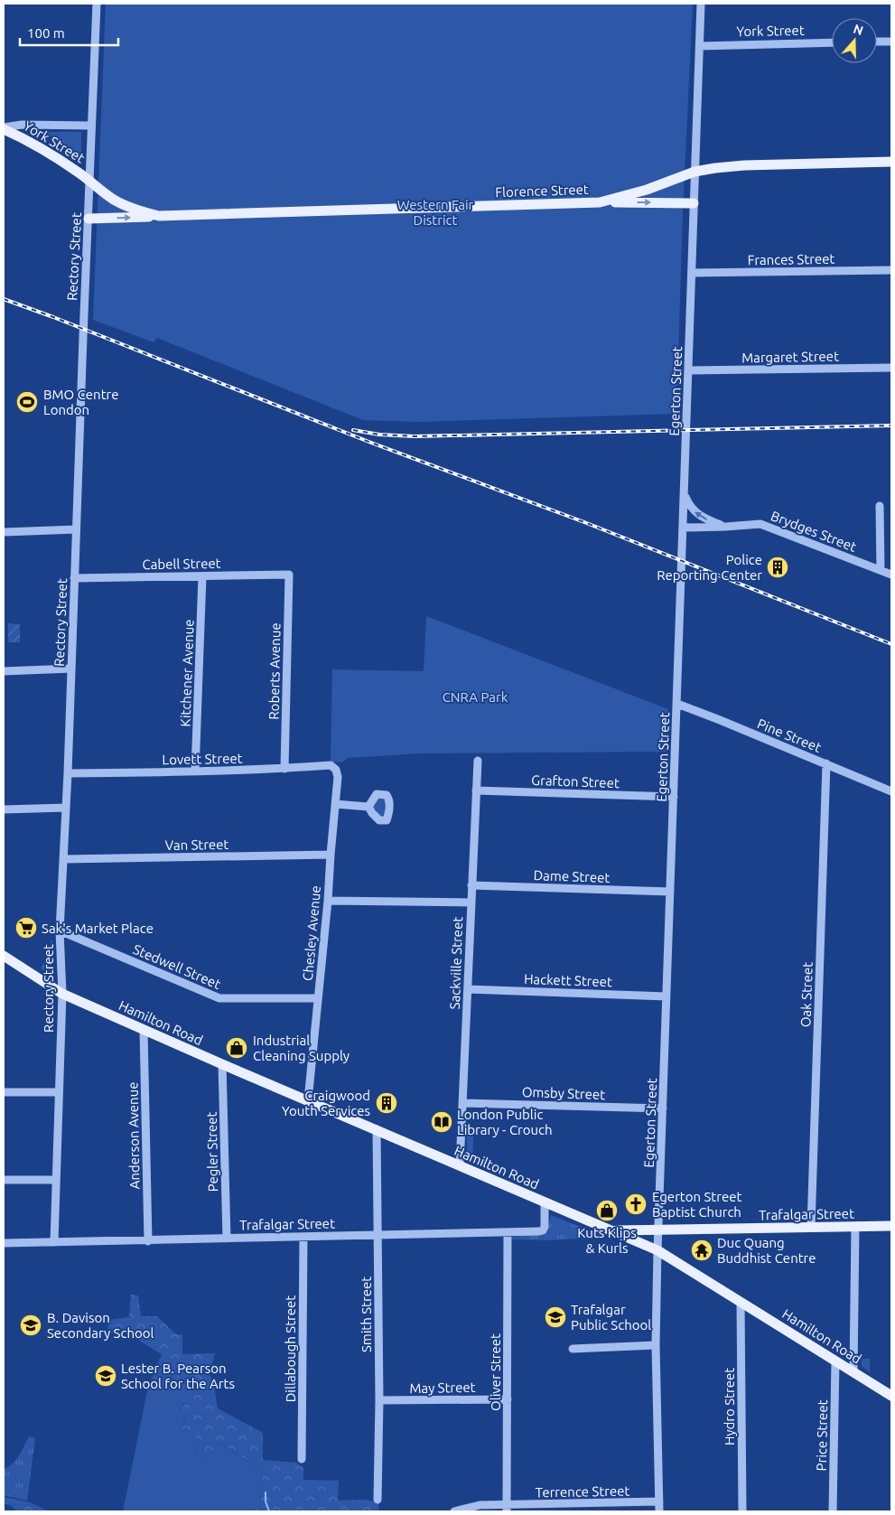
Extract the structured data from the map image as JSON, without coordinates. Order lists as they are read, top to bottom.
{
  "streets": {
    "main road": [
      "York Street",
      "Florence Street",
      "Hamilton Road",
      "Trafalgar Street"
    ],
    "street": [
      "Rectory Street",
      "Frances Street",
      "Margaret Street",
      "Egerton Street",
      "Brydges Street",
      "Cabell Street",
      "Roberts Avenue",
      "Kitchener Avenue",
      "Pine Street",
      "Lovett Street",
      "Grafton Street",
      "Van Street",
      "Dame Street",
      "Chesley Avenue",
      "Sackville Street",
      "Stedwell Street",
      "Hackett Street",
      "Oak Street",
      "Omsby Street",
      "Anderson Avenue",
      "Pegler Street",
      "Smith Street",
      "Dillabough Street",
      "Oliver Street",
      "May Street",
      "Hydro Street",
      "Price Street",
      "Terrence Street"
    ]
  },
  "crossings": [
    ["York Street", "Florence Street"],
    ["York Street", "Rectory Street"],
    ["York Street", "Egerton Street"],
    ["Florence Street", "Rectory Street"],
    ["Florence Street", "Egerton Street"],
    ["Rectory Street", "Cabell Street"],
    ["Rectory Street", "Lovett Street"],
    ["Rectory Street", "Van Street"],
    ["Rectory Street", "Stedwell Street"],
    ["Rectory Street", "Hamilton Road"],
    ["Rectory Street", "Trafalgar Street"],
    ["Frances Street", "Egerton Street"],
    ["Margaret Street", "Egerton Street"],
    ["Egerton Street", "Brydges Street"],
    ["Egerton Street", "Pine Street"],
    ["Egerton Street", "Grafton Street"],
    ["Egerton Street", "Dame Street"],
    ["Egerton Street", "Hackett Street"],
    ["Egerton Street", "Hamilton Road"],
    ["Egerton Street", "Omsby Street"],
    ["Egerton Street", "Trafalgar Street"],
    ["Egerton Street", "Terrence Street"],
    ["Cabell Street", "Roberts Avenue"],
    ["Cabell Street", "Kitchener Avenue"],
    ["Roberts Avenue", "Lovett Street"],
    ["Kitchener Avenue", "Lovett Street"],
    ["Pine Street", "Oak Street"],
    ["Lovett Street", "Chesley Avenue"],
    ["Grafton Street", "Sackville Street"],
    ["Van Street", "Chesley Avenue"],
    ["Dame Street", "Sackville Street"],
    ["Chesley Avenue", "Stedwell Street"],
    ["Chesley Avenue", "Hamilton Road"],
    ["Sackville Street", "Hackett Street"],
    ["Sackville Street", "Hamilton Road"],
    ["Sackville Street", "Omsby Street"],
    ["Oak Street", "Trafalgar Street"],
    ["Hamilton Road", "Anderson Avenue"],
    ["Hamilton Road", "Pegler Street"],
    ["Hamilton Road", "Trafalgar Street"],
    ["Hamilton Road", "Smith Street"],
    ["Hamilton Road", "Hydro Street"],
    ["Hamilton Road", "Price Street"],
    ["Anderson Avenue", "Trafalgar Street"],
    ["Pegler Street", "Trafalgar Street"],
    ["Trafalgar Street", "Smith Street"],
    ["Trafalgar Street", "Dillabough Street"],
    ["Trafalgar Street", "Oliver Street"],
    ["Smith Street", "May Street"],
    ["Oliver Street", "May Street"],
    ["Oliver Street", "Terrence Street"]
  ],
  "parks": ["Western Fair District", "CNRA Park"],
  "places": {
    "sports": ["BMO Centre London"],
    "building": ["Police Reporting Center", "Craigwood Youth Services"],
    "supermarket": ["Sak's Market Place"],
    "shop": ["Industrial Cleaning Supply", "Kuts Klips & Kurls"],
    "library": ["London Public Library - Crouch"],
    "church": ["Egerton Street Baptist Church"],
    "temple": ["Duc Quang Buddhist Centre"],
    "school or university": ["Trafalgar Public School", "B. Davison Secondary School", "Lester B. Pearson School for the Arts"]
  },
  "scale_bar": "100 m",
  "north": "top"
}
